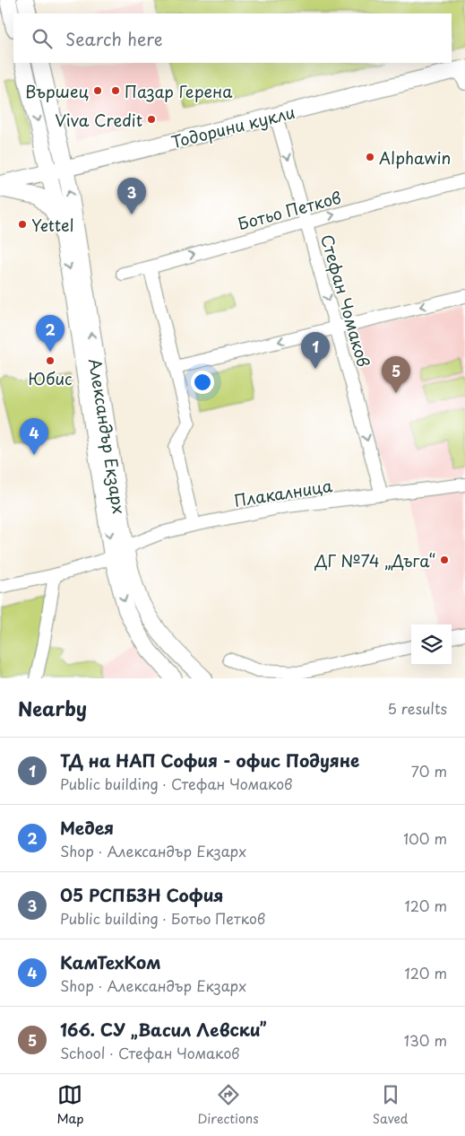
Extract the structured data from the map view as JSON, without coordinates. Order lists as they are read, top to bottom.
{
  "streets": {
    "street": [
      "Тодорини кукли",
      "Ботьо Петков",
      "Стефан Чомаков",
      "Александър Екзарх",
      "Плакалница"
    ]
  },
  "crossings": [
    ["Тодорини кукли", "Стефан Чомаков"],
    ["Тодорини кукли", "Александър Екзарх"],
    ["Ботьо Петков", "Стефан Чомаков"],
    ["Стефан Чомаков", "Плакалница"],
    ["Александър Екзарх", "Плакалница"]
  ],
  "one_way": ["Стефан Чомаков"],
  "places": [
    "Вършец",
    "Пазар Герена",
    "Viva Credit",
    "Alphawin",
    "Yettel",
    "Юбис",
    "ДГ №74 „Дъга“"
  ],
  "page": {
    "search": "Search here",
    "pins": [
      "3",
      "2",
      "1",
      "5",
      "4"
    ],
    "heading": ["Nearby", "5 results"],
    "list": [
      {
        "mark": "1",
        "name": "ТД на НАП София - офис Подуяне",
        "note": "Public building · Стефан Чомаков",
        "value": "70 m"
      },
      {
        "mark": "2",
        "name": "Медея",
        "note": "Shop · Александър Екзарх",
        "value": "100 m"
      },
      {
        "mark": "3",
        "name": "05 РСПБЗН София",
        "note": "Public building · Ботьо Петков",
        "value": "120 m"
      },
      {
        "mark": "4",
        "name": "КамТехКом",
        "note": "Shop · Александър Екзарх",
        "value": "120 m"
      },
      {
        "mark": "5",
        "name": "166. СУ „Васил Левски”",
        "note": "School · Стефан Чомаков",
        "value": "130 m"
      }
    ],
    "nav": ["Map", "Directions", "Saved"]
  }
}
